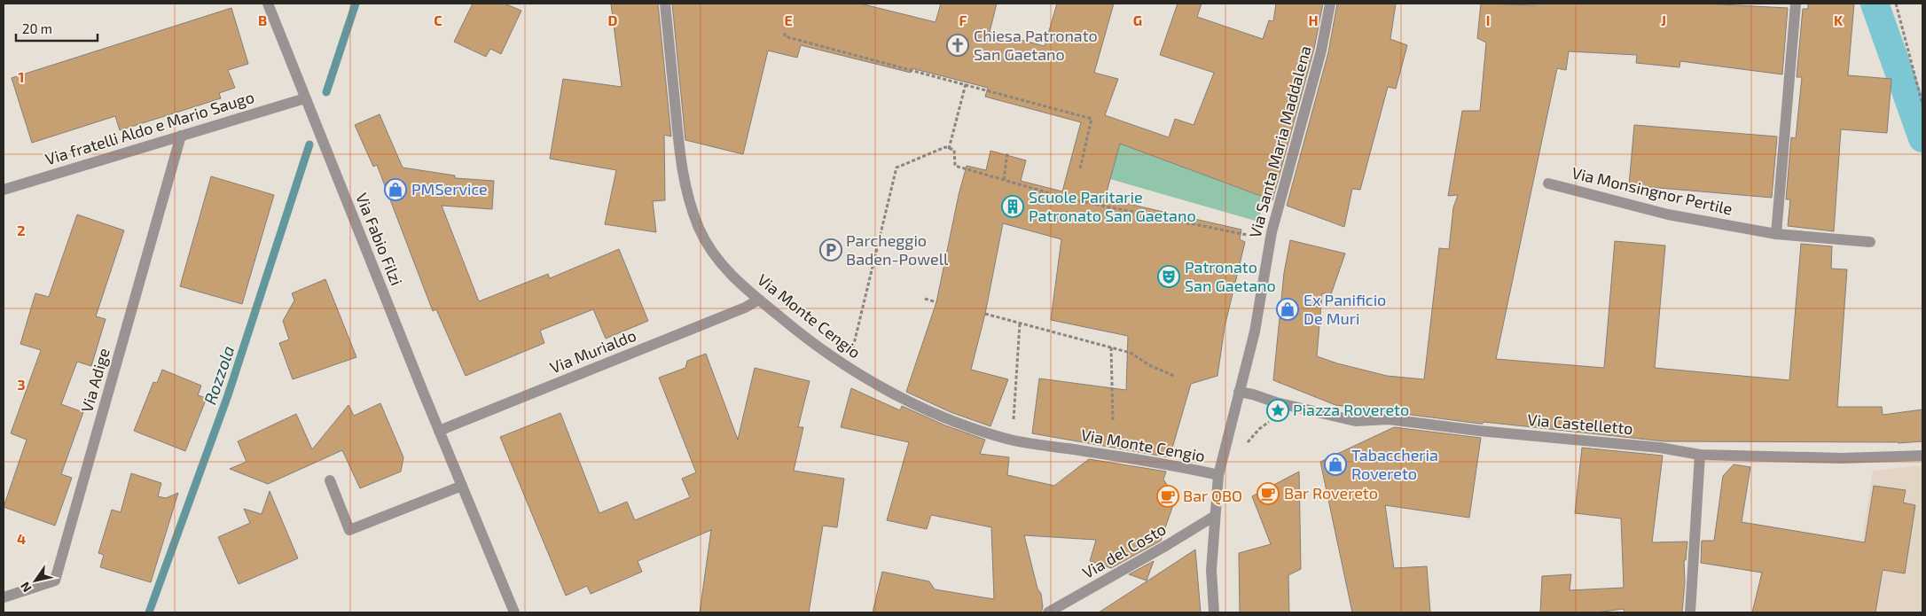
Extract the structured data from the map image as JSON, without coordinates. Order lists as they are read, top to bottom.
{
  "streets": {
    "street": [
      "Via fratelli Aldo e Mario Saugo",
      "Via Santa Maria Maddalena",
      "Via Monsingnor Pertile",
      "Via Fabio Filzi",
      "Via Monte Cengio",
      "Via Murialdo",
      "Via Adige",
      "Via Castelletto",
      "Via del Costo"
    ]
  },
  "crossings": [
    ["Via fratelli Aldo e Mario Saugo", "Via Fabio Filzi"],
    ["Via fratelli Aldo e Mario Saugo", "Via Adige"],
    ["Via Santa Maria Maddalena", "Via Monte Cengio"],
    ["Via Santa Maria Maddalena", "Via Castelletto"],
    ["Via Santa Maria Maddalena", "Via del Costo"],
    ["Via Fabio Filzi", "Via Murialdo"],
    ["Via Monte Cengio", "Via Murialdo"]
  ],
  "water": ["Rozzola"],
  "places": {
    "church": ["Chiesa Patronato San Gaetano"],
    "shop": ["PMService", "Ex Panificio De Muri", "Tabaccheria Rovereto"],
    "building": ["Scuole Paritarie Patronato San Gaetano"],
    "parking": ["Parcheggio Baden-Powell"],
    "theatre": ["Patronato San Gaetano"],
    "place": ["Piazza Rovereto"],
    "cafe": ["Bar Rovereto", "Bar QBO"]
  },
  "scale_bar": "20 m",
  "north": "bottom left",
  "grid": {
    "columns": [
      "B",
      "C",
      "D",
      "E",
      "F",
      "G",
      "H",
      "I",
      "J",
      "K"
    ],
    "rows": [
      "1",
      "2",
      "3",
      "4"
    ]
  }
}
